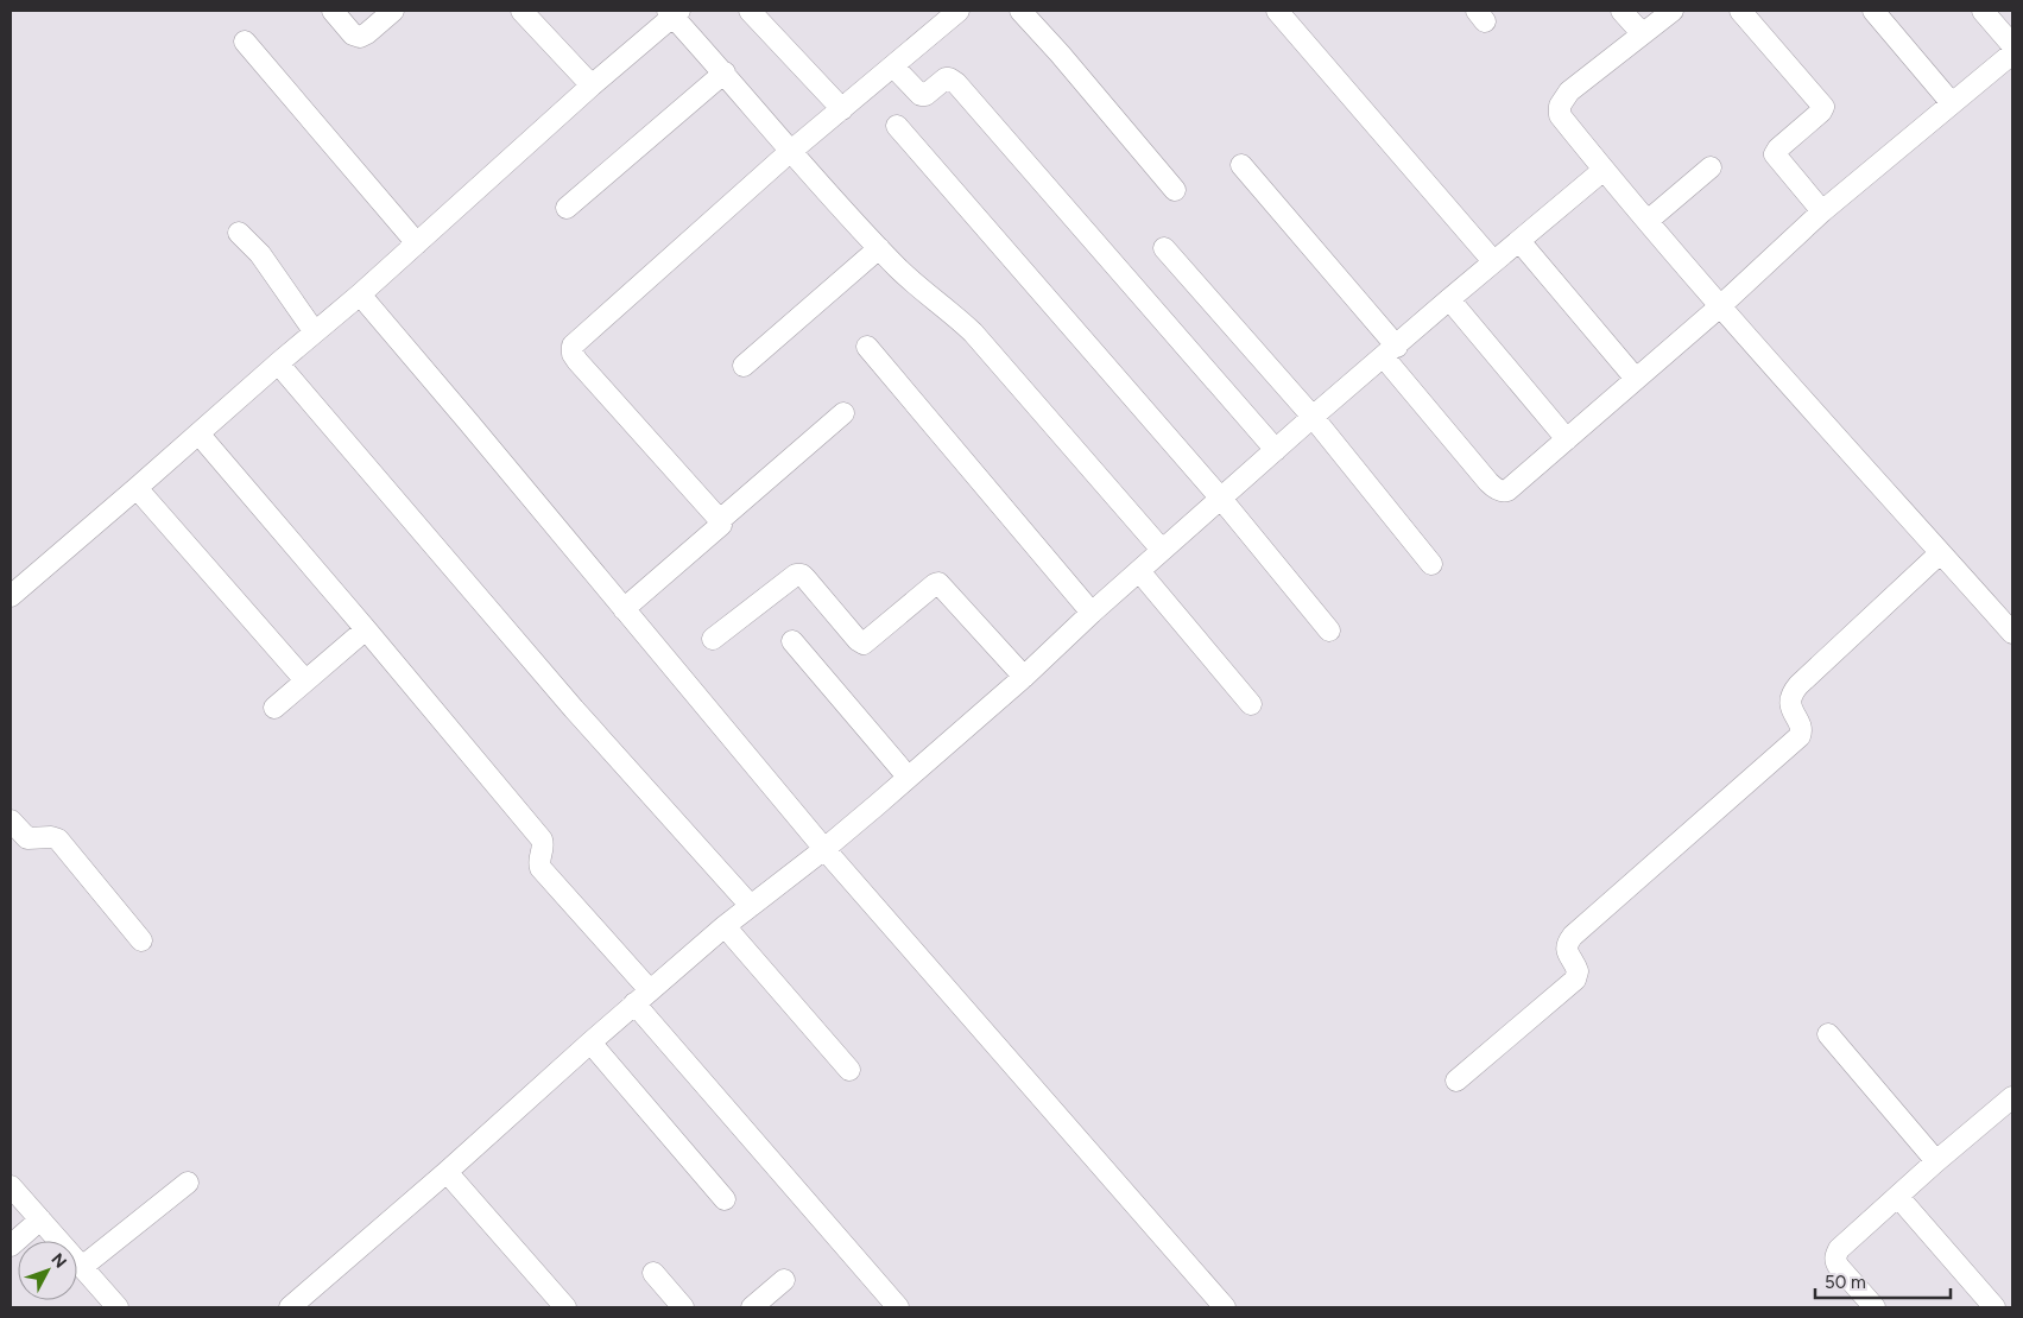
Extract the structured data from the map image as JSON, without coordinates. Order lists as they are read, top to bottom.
{
  "scale_bar": "50 m",
  "north": "top right"
}
